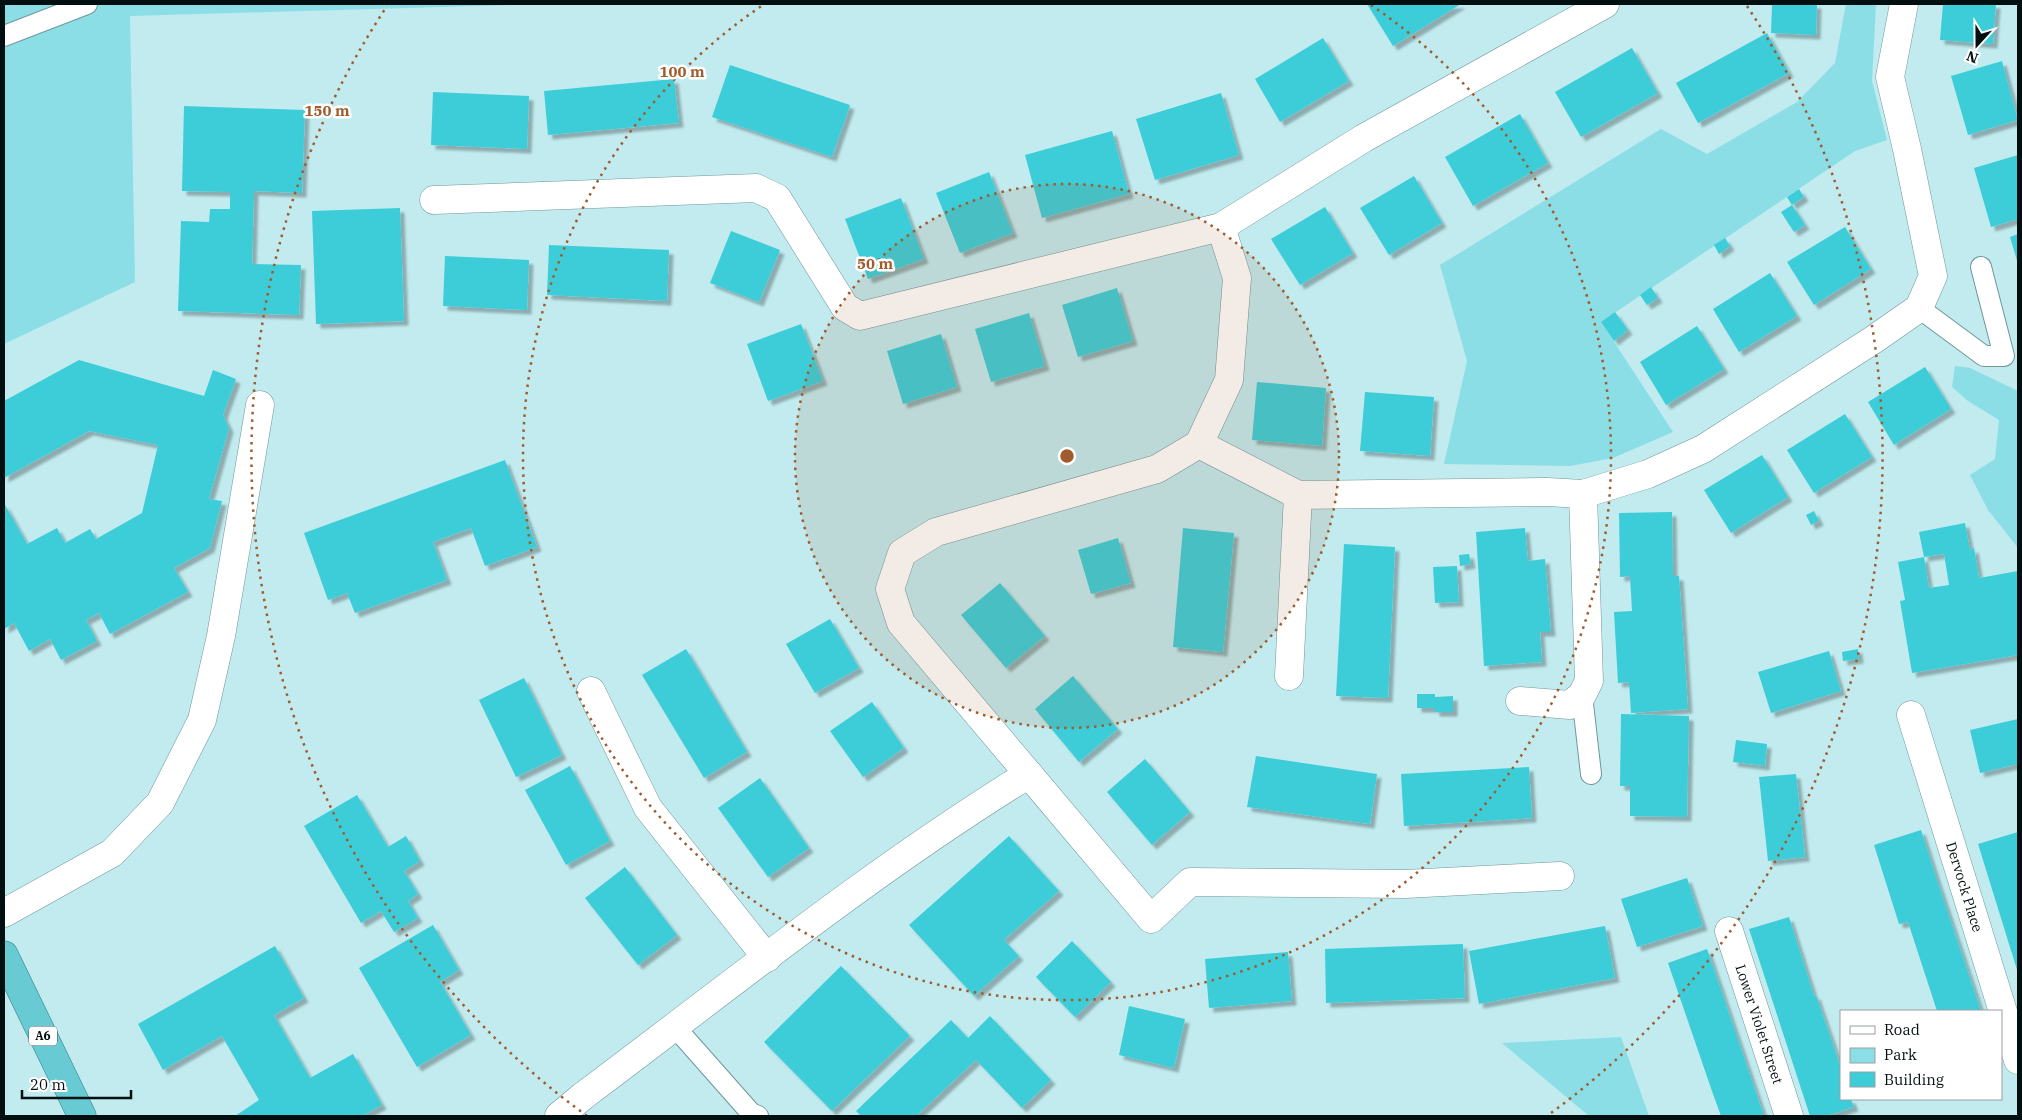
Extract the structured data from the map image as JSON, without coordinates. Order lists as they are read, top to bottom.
{
  "streets": {
    "highway": ["A6"],
    "street": ["Dervock Place", "Lower Violet Street"]
  },
  "legend": ["Road", "Park", "Building"],
  "scale_bar": "20 m",
  "north": "bottom",
  "rings": ["100 m", "150 m", "50 m"]
}
